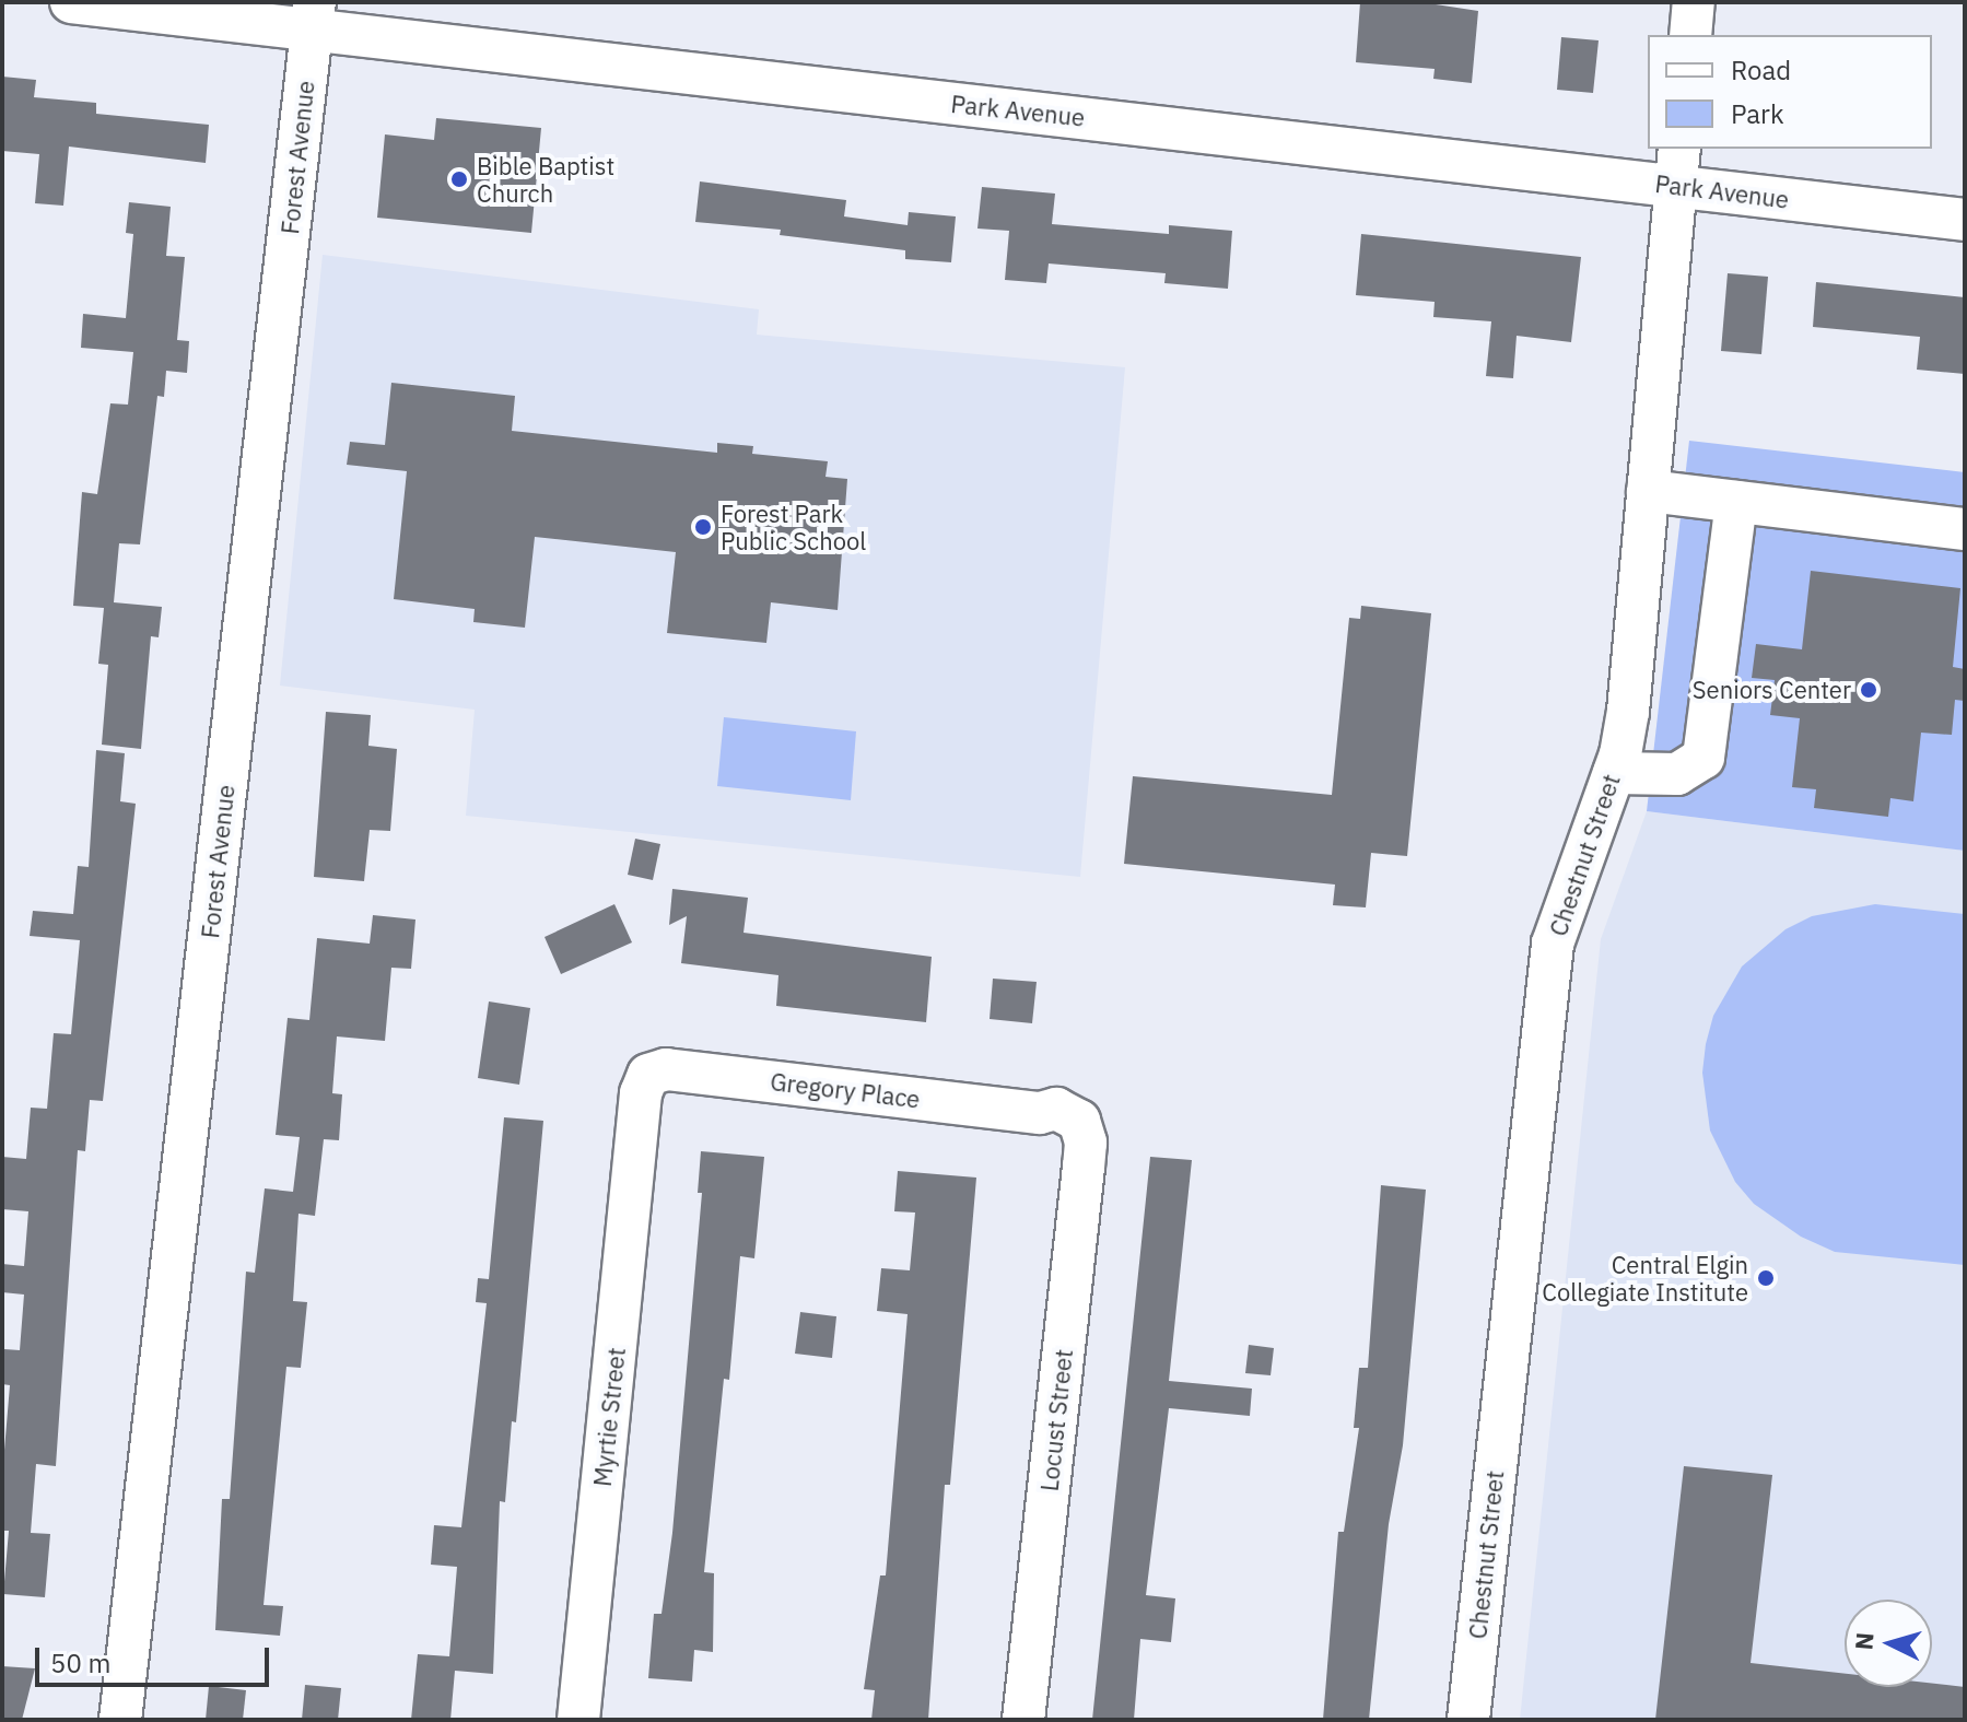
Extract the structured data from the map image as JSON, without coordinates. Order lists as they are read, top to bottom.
{
  "streets": {
    "street": [
      "Park Avenue",
      "Forest Avenue",
      "Chestnut Street",
      "Gregory Place",
      "Myrtie Street",
      "Locust Street"
    ]
  },
  "crossings": [
    ["Park Avenue", "Forest Avenue"],
    ["Park Avenue", "Chestnut Street"],
    ["Gregory Place", "Myrtie Street"],
    ["Gregory Place", "Locust Street"]
  ],
  "places": [
    "Bible Baptist Church",
    "Forest Park Public School",
    "Seniors Center",
    "Central Elgin Collegiate Institute"
  ],
  "legend": ["Road", "Park"],
  "scale_bar": "50 m",
  "north": "left"
}
